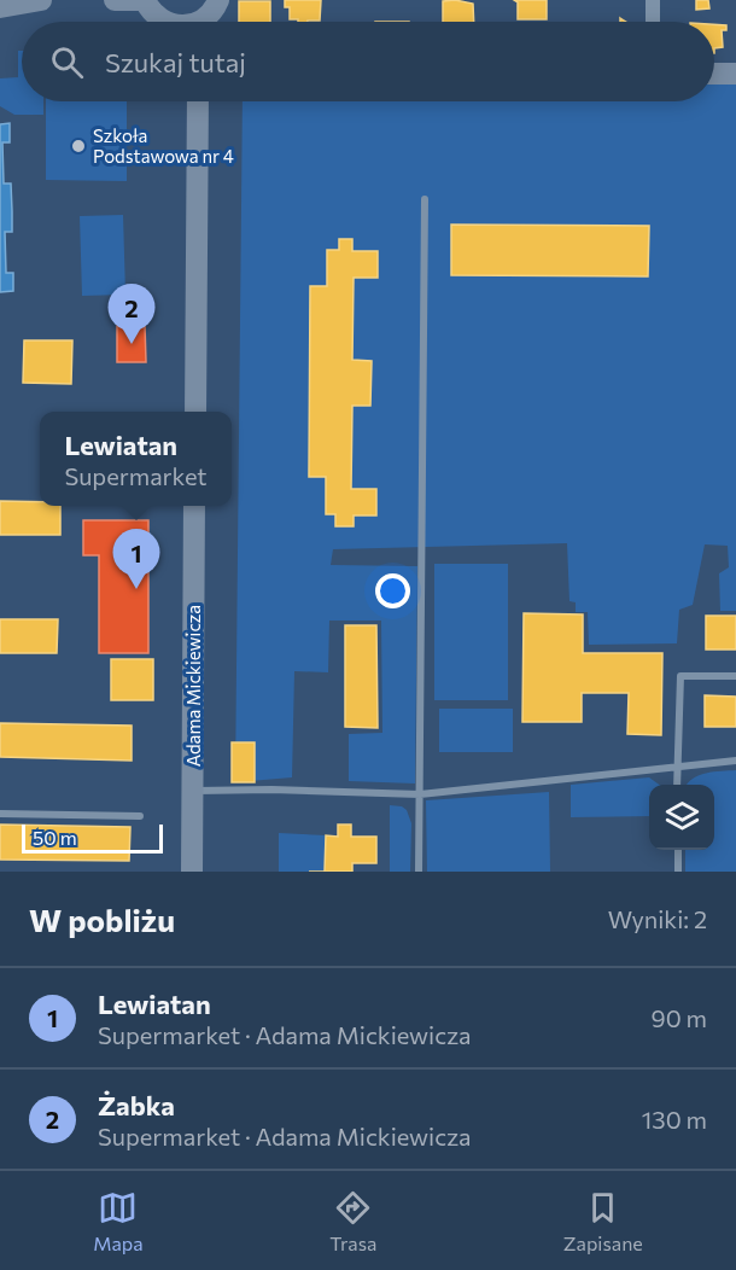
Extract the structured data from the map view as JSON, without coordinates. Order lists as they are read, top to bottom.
{
  "streets": {
    "street": ["Adama Mickiewicza"]
  },
  "places": ["Szkoła Podstawowa nr 4"],
  "scale_bar": "50 m",
  "page": {
    "search": "Szukaj tutaj",
    "pins": ["2", "1"],
    "popup": ["Lewiatan", "Supermarket"],
    "scale": "50 m",
    "heading": ["W pobliżu", "Wyniki: 2"],
    "list": [
      {
        "mark": "1",
        "name": "Lewiatan",
        "note": "Supermarket · Adama Mickiewicza",
        "value": "90 m"
      },
      {
        "mark": "2",
        "name": "Żabka",
        "note": "Supermarket · Adama Mickiewicza",
        "value": "130 m"
      }
    ],
    "nav": ["Mapa", "Trasa", "Zapisane"]
  }
}
